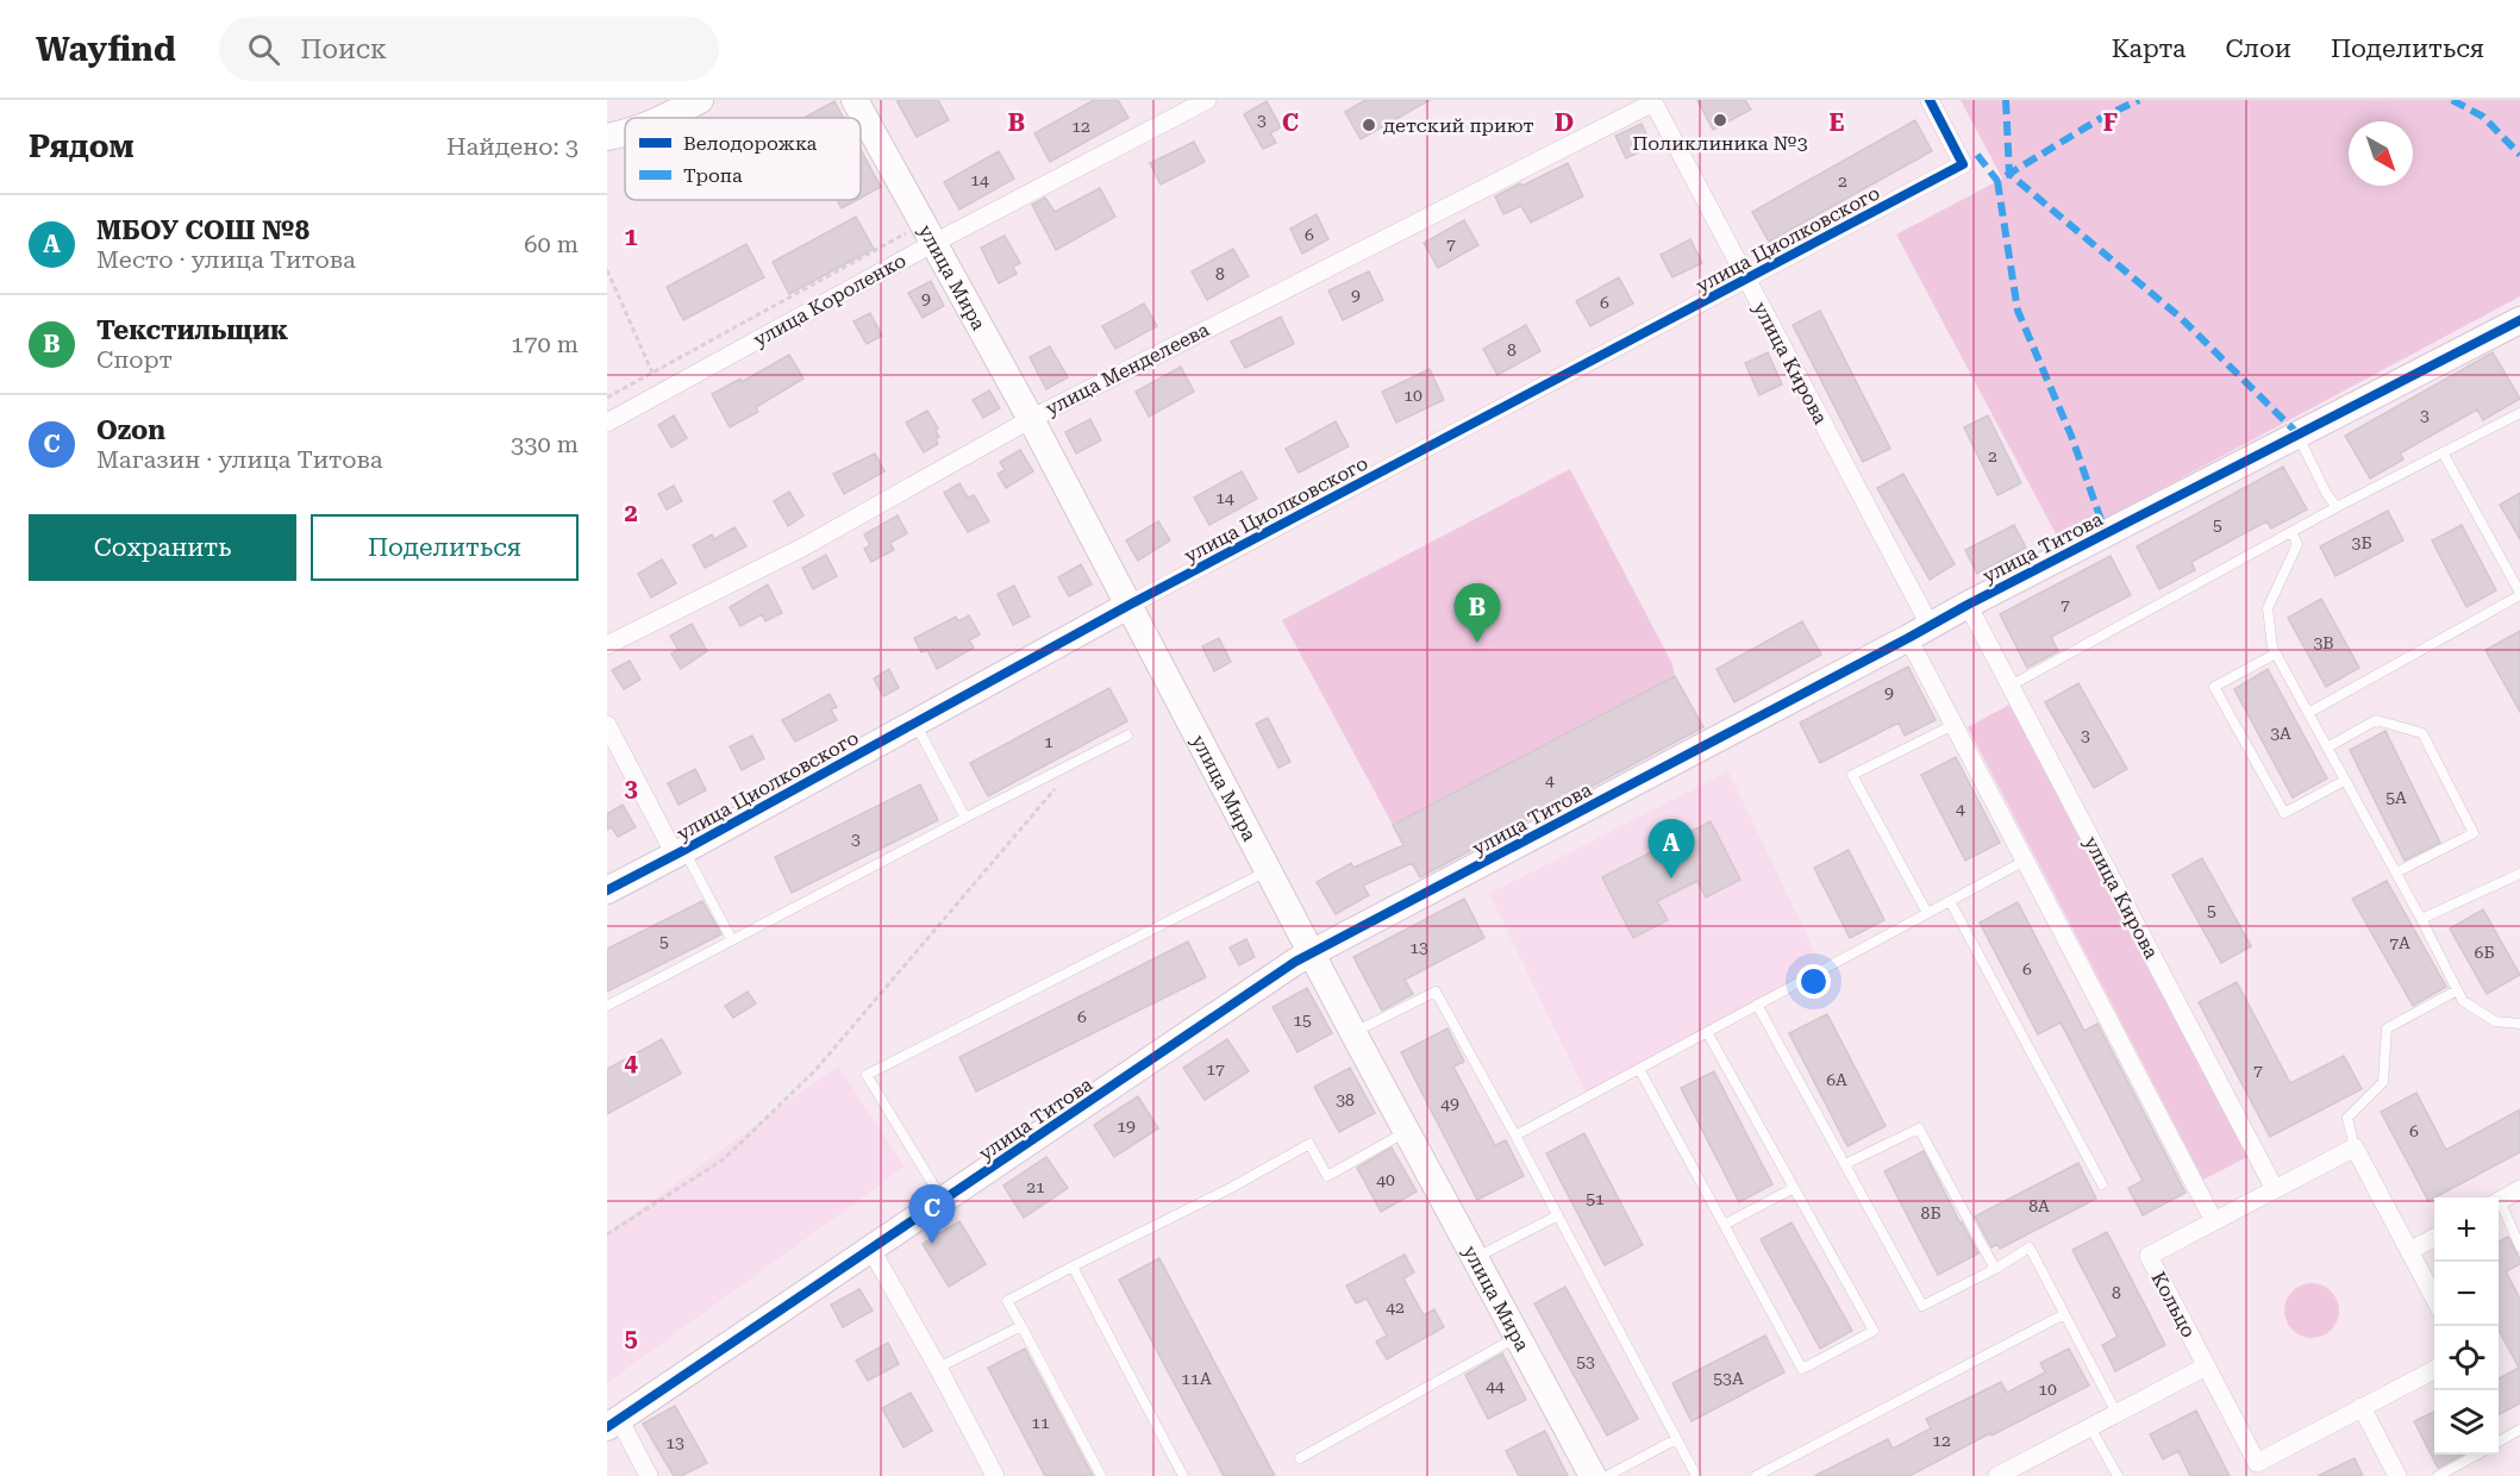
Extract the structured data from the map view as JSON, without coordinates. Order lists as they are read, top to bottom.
{
  "streets": {
    "street": [
      "улица Циолковского",
      "улица Мира",
      "улица Короленко",
      "улица Кирова",
      "улица Менделеева",
      "улица Титова",
      "Кольцо"
    ]
  },
  "crossings": [
    ["улица Циолковского", "улица Мира"],
    ["улица Циолковского", "улица Кирова"],
    ["улица Мира", "улица Короленко"],
    ["улица Мира", "улица Менделеева"],
    ["улица Мира", "улица Титова"],
    ["улица Кирова", "улица Менделеева"],
    ["улица Кирова", "улица Титова"],
    ["улица Кирова", "Кольцо"]
  ],
  "places": ["Поликлиника №3", "детский приют"],
  "house_numbers": [
    "3",
    "12",
    "14",
    "2",
    "6",
    "7",
    "8",
    "9",
    "9",
    "6",
    "8",
    "10",
    "3",
    "2",
    "14",
    "5",
    "3Б",
    "7",
    "3В",
    "9",
    "3А",
    "3",
    "1",
    "4",
    "5А",
    "4",
    "3",
    "5",
    "5",
    "7А",
    "13",
    "6Б",
    "6",
    "6",
    "15",
    "17",
    "7",
    "6А",
    "38",
    "49",
    "19",
    "6",
    "40",
    "21",
    "51",
    "8А",
    "8Б",
    "8",
    "42",
    "53",
    "11А",
    "53А",
    "44",
    "10",
    "11",
    "12",
    "13"
  ],
  "legend": ["Велодорожка", "Тропа"],
  "north": "bottom right",
  "page": {
    "header": "Wayfind",
    "search": "Поиск",
    "nav": ["Карта", "Слои", "Поделиться"],
    "heading": ["Рядом", "Найдено: 3"],
    "list": [
      {
        "mark": "A",
        "name": "МБОУ СОШ №8",
        "note": "Место · улица Титова",
        "value": "60 m"
      },
      {
        "mark": "B",
        "name": "Текстильщик",
        "note": "Спорт",
        "value": "170 m"
      },
      {
        "mark": "C",
        "name": "Ozon",
        "note": "Магазин · улица Титова",
        "value": "330 m"
      }
    ],
    "buttons": ["Сохранить", "Поделиться"],
    "pins": ["B", "A", "C"],
    "map_buttons": ["+", "−"]
  },
  "grid": {
    "columns": [
      "B",
      "C",
      "D",
      "E",
      "F"
    ],
    "rows": [
      "1",
      "2",
      "3",
      "4",
      "5"
    ]
  }
}
